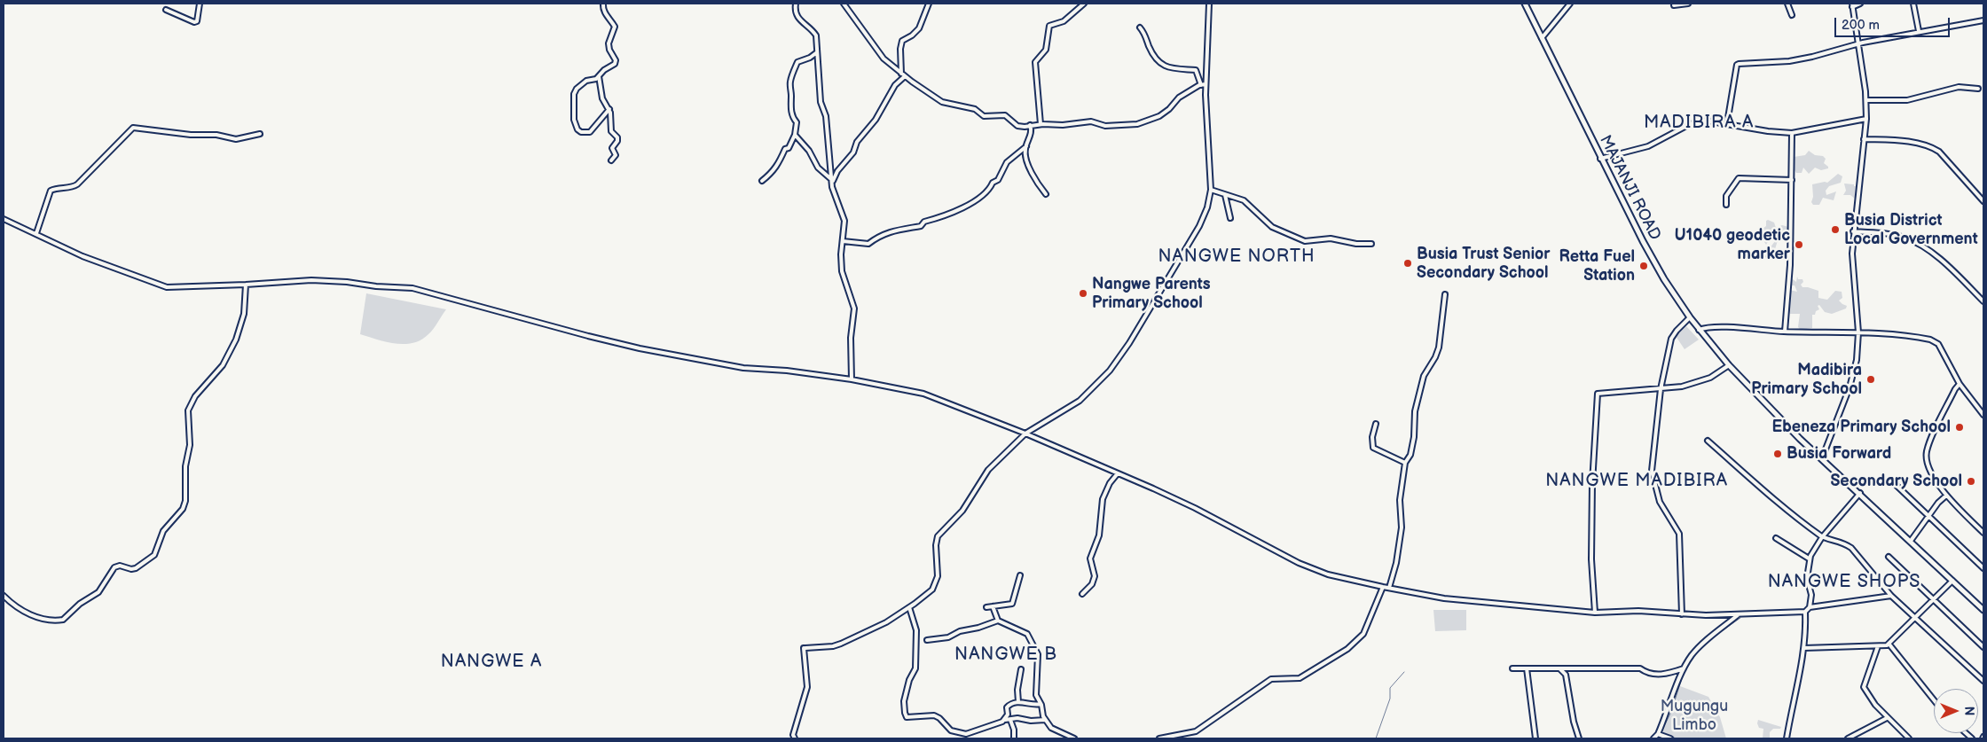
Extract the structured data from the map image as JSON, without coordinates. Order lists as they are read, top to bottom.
{
  "streets": {
    "main road": ["MAJANJI ROAD"]
  },
  "districts": [
    "MADIBIRA A",
    "NANGWE NORTH",
    "NANGWE MADIBIRA",
    "NANGWE SHOPS",
    "NANGWE B",
    "NANGWE A"
  ],
  "parks": ["Mugungu Limbo"],
  "places": [
    "Busia District Local Government",
    "U1040 geodetic marker",
    "Busia Trust Senior Secondary School",
    "Retta Fuel Station",
    "Nangwe Parents Primary School",
    "Madibira Primary School",
    "Ebeneza Primary School",
    "Busia Forward",
    "Secondary School"
  ],
  "scale_bar": "200 m",
  "north": "right"
}
